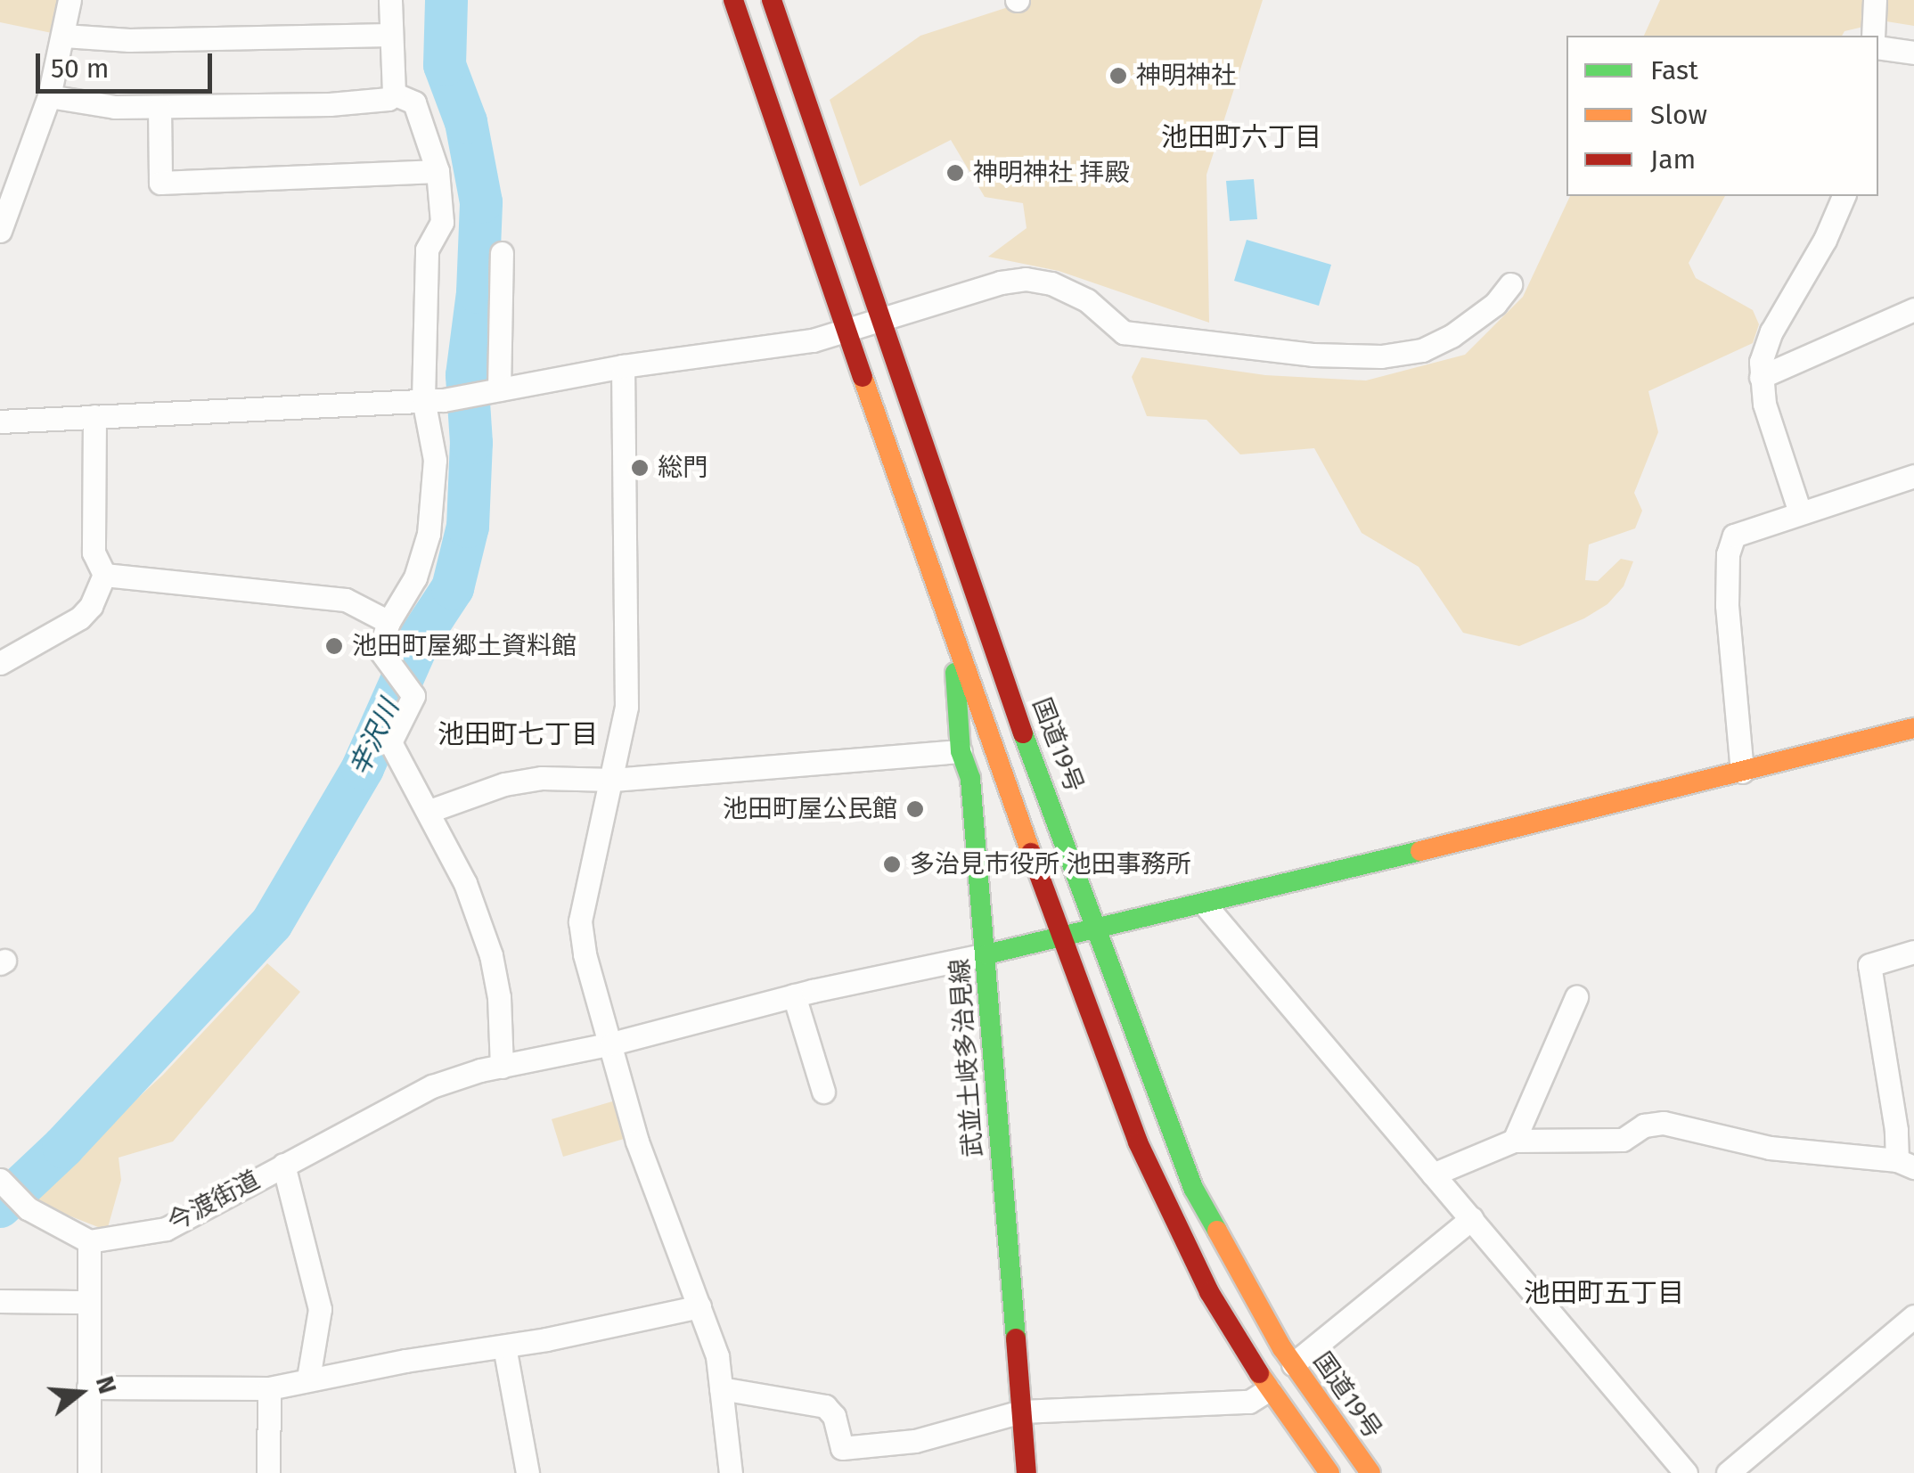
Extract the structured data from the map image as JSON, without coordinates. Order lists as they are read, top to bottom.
{
  "streets": {
    "main road": ["国道19号", "武並土岐多治見線"],
    "street": ["今渡街道"]
  },
  "crossings": [
    ["武並土岐多治見線", "今渡街道"]
  ],
  "districts": ["池田町六丁目", "池田町七丁目", "池田町五丁目"],
  "water": ["辛沢川"],
  "places": [
    "神明神社",
    "神明神社 拝殿",
    "総門",
    "池田町屋郷土資料館",
    "池田町屋公民館",
    "多治見市役所 池田事務所"
  ],
  "legend": ["Fast", "Slow", "Jam"],
  "scale_bar": "50 m",
  "north": "right"
}
